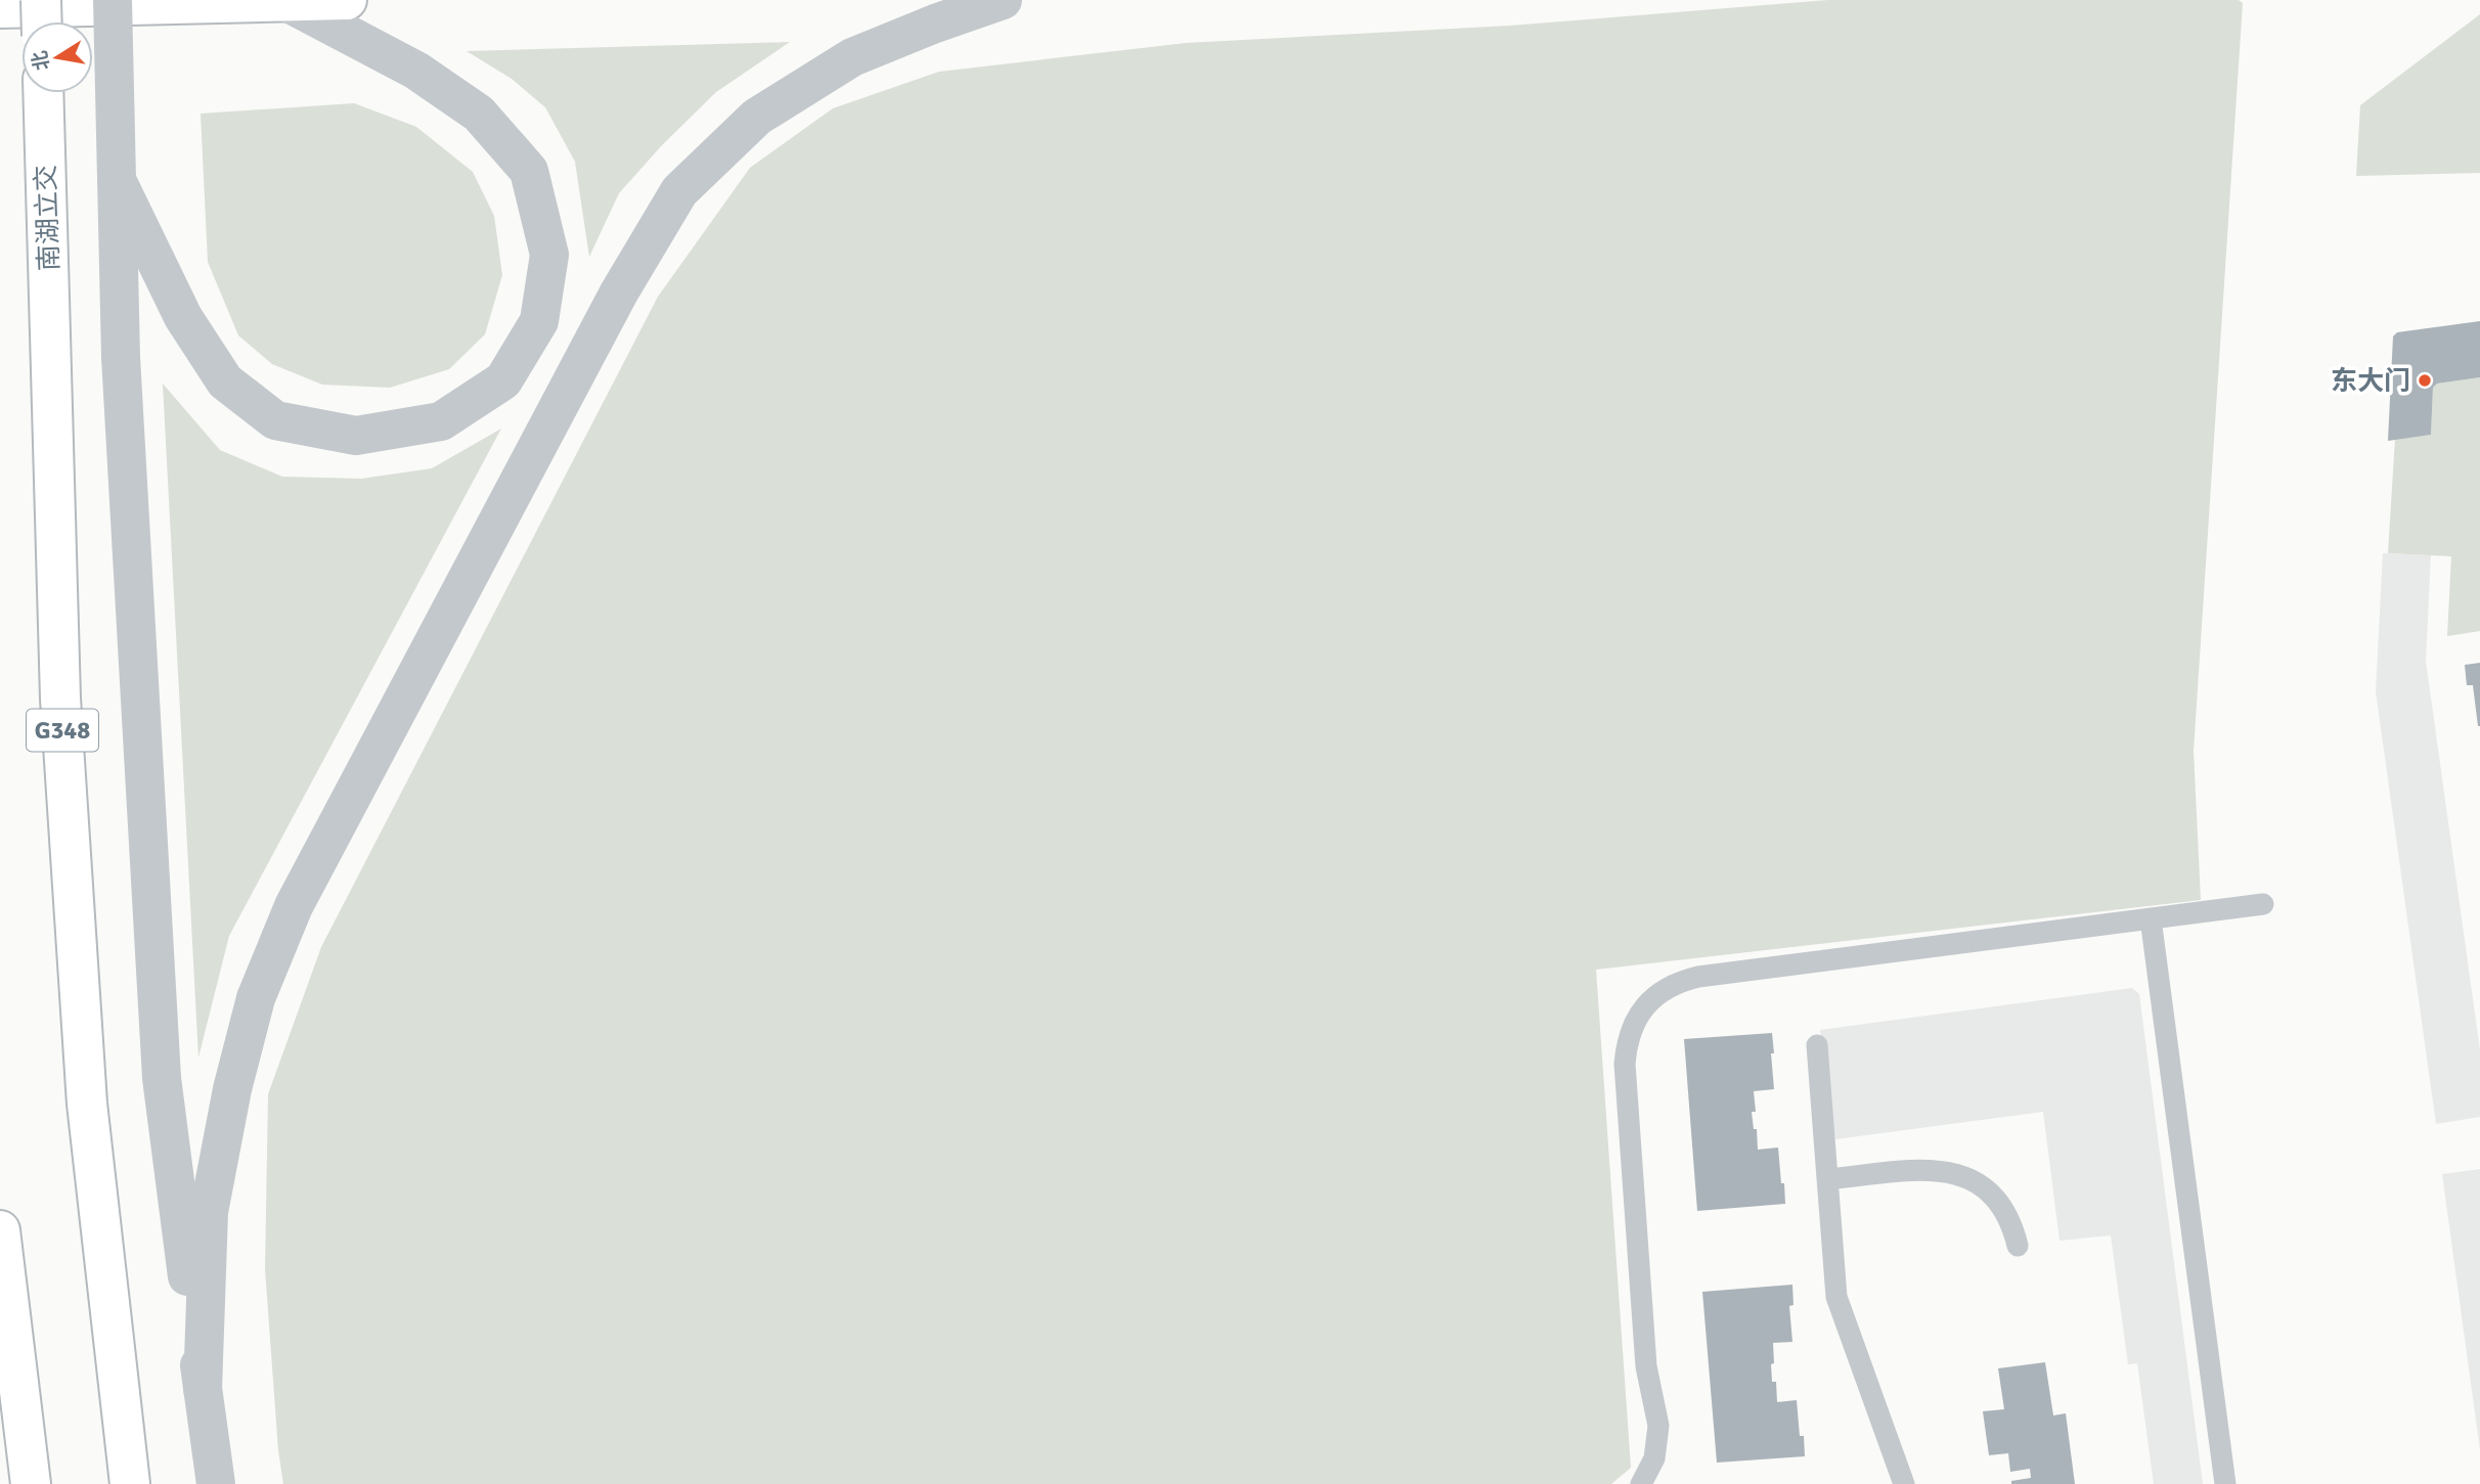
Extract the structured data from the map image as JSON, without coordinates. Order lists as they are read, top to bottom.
{
  "streets": {
    "main road": ["南湖立交", "G348"]
  },
  "places": ["东大门"],
  "north": "left"
}
